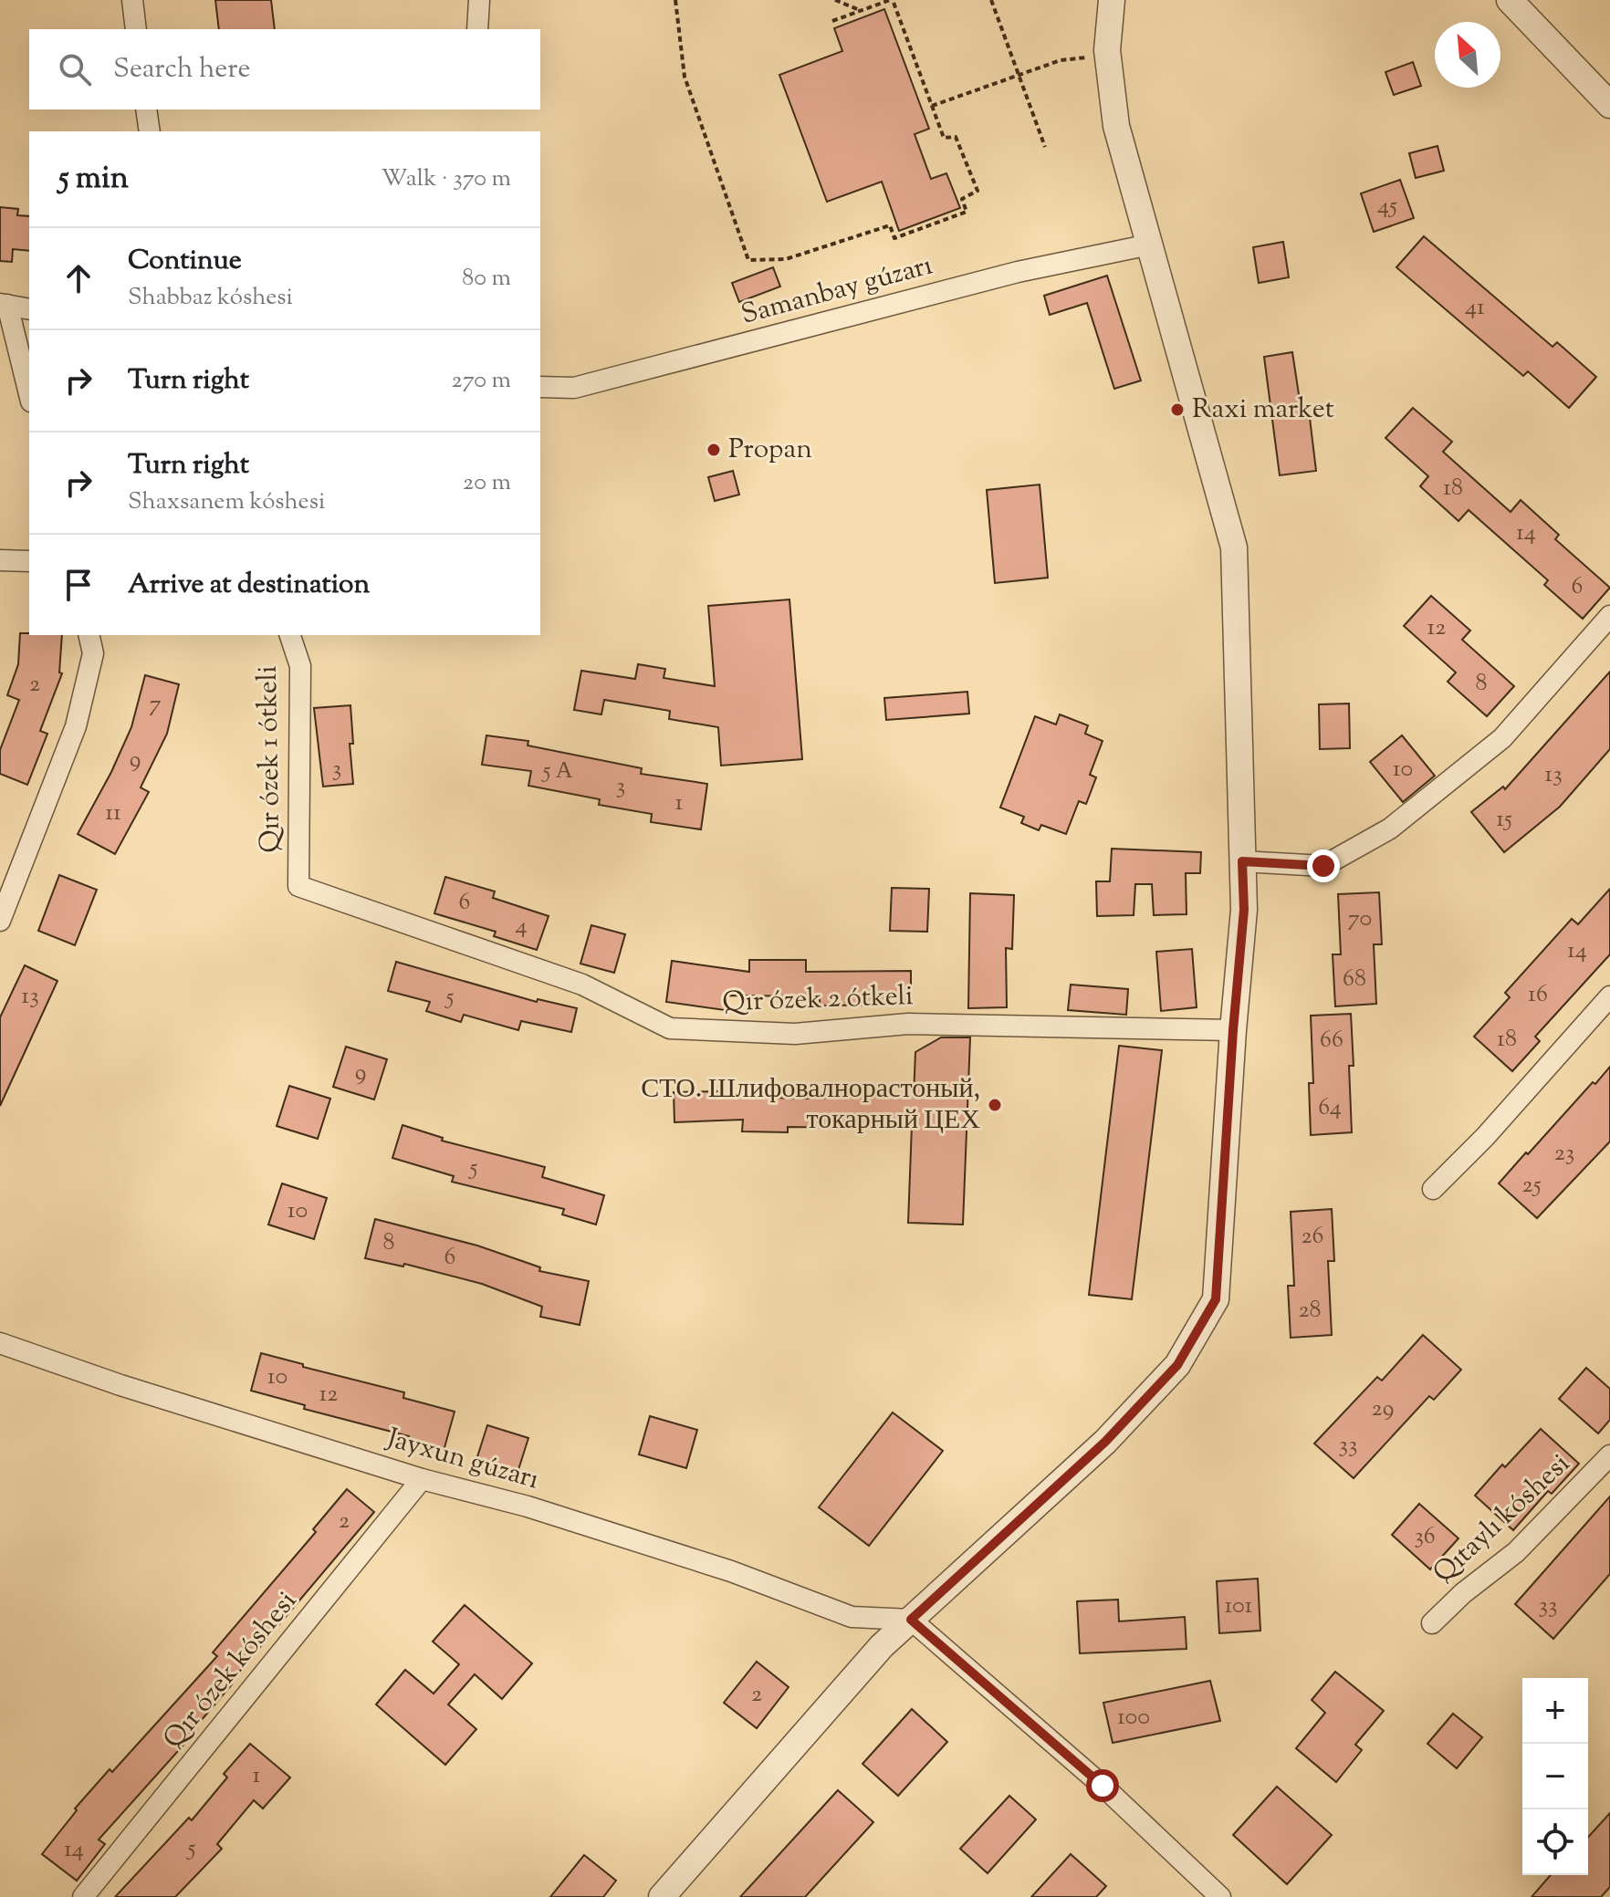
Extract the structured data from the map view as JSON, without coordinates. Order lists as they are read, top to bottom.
{
  "streets": {
    "street": [
      "Samanbay gúzarı",
      "Qır ózek 1 ótkeli",
      "Qır ózek 2 ótkeli",
      "Jayxun gúzarı",
      "Qıtaylı kóshesi",
      "Qır ózek kóshesi"
    ]
  },
  "crossings": [
    ["Qır ózek 1 ótkeli", "Qır ózek 2 ótkeli"],
    ["Jayxun gúzarı", "Qır ózek kóshesi"]
  ],
  "places": ["Raxi market", "Propan", "СТО. Шлифовалнорастоный, токарный ЦЕХ"],
  "house_numbers": [
    "45",
    "41",
    "18",
    "14",
    "6",
    "12",
    "8",
    "2",
    "7",
    "9",
    "3",
    "10",
    "5 А",
    "13",
    "3",
    "1",
    "11",
    "15",
    "6",
    "70",
    "4",
    "14",
    "68",
    "16",
    "13",
    "5",
    "18",
    "66",
    "9",
    "64",
    "23",
    "5",
    "25",
    "10",
    "26",
    "8",
    "6",
    "28",
    "10",
    "12",
    "29",
    "33",
    "2",
    "36",
    "101",
    "33",
    "2",
    "100",
    "1",
    "5",
    "14"
  ],
  "north": "top left",
  "page": {
    "search": "Search here",
    "heading": ["5 min", "Walk · 370 m"],
    "list": [
      ["Continue", "Shabbaz kóshesi", "80 m"],
      ["Turn right", "270 m"],
      ["Turn right", "Shaxsanem kóshesi", "20 m"],
      "Arrive at destination"
    ],
    "map_buttons": ["+", "−"]
  }
}
